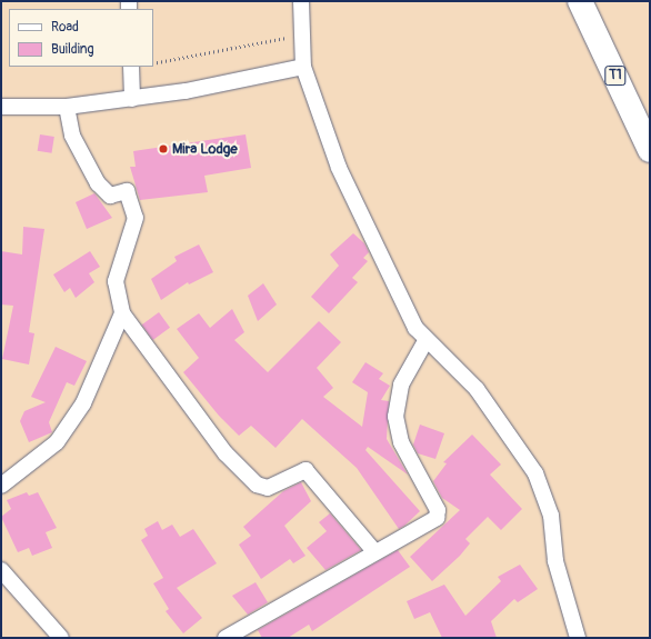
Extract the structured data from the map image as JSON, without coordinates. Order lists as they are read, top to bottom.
{
  "streets": {
    "highway": ["T1"]
  },
  "places": ["Mira Lodge"],
  "legend": ["Road", "Building"]
}
